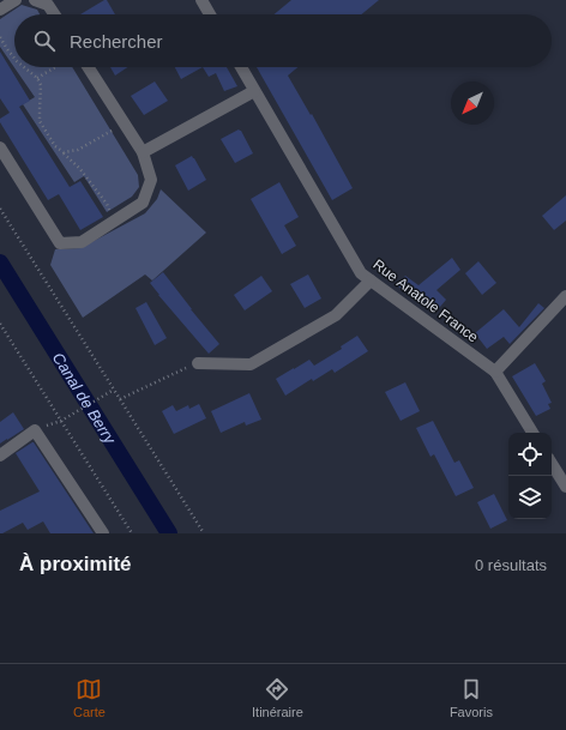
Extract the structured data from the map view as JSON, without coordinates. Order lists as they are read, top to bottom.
{
  "streets": {
    "street": ["Rue Anatole France"]
  },
  "water": ["Canal de Berry"],
  "north": "bottom left",
  "page": {
    "search": "Rechercher",
    "heading": ["À proximité", "0 résultats"],
    "nav": ["Carte", "Itinéraire", "Favoris"]
  }
}
